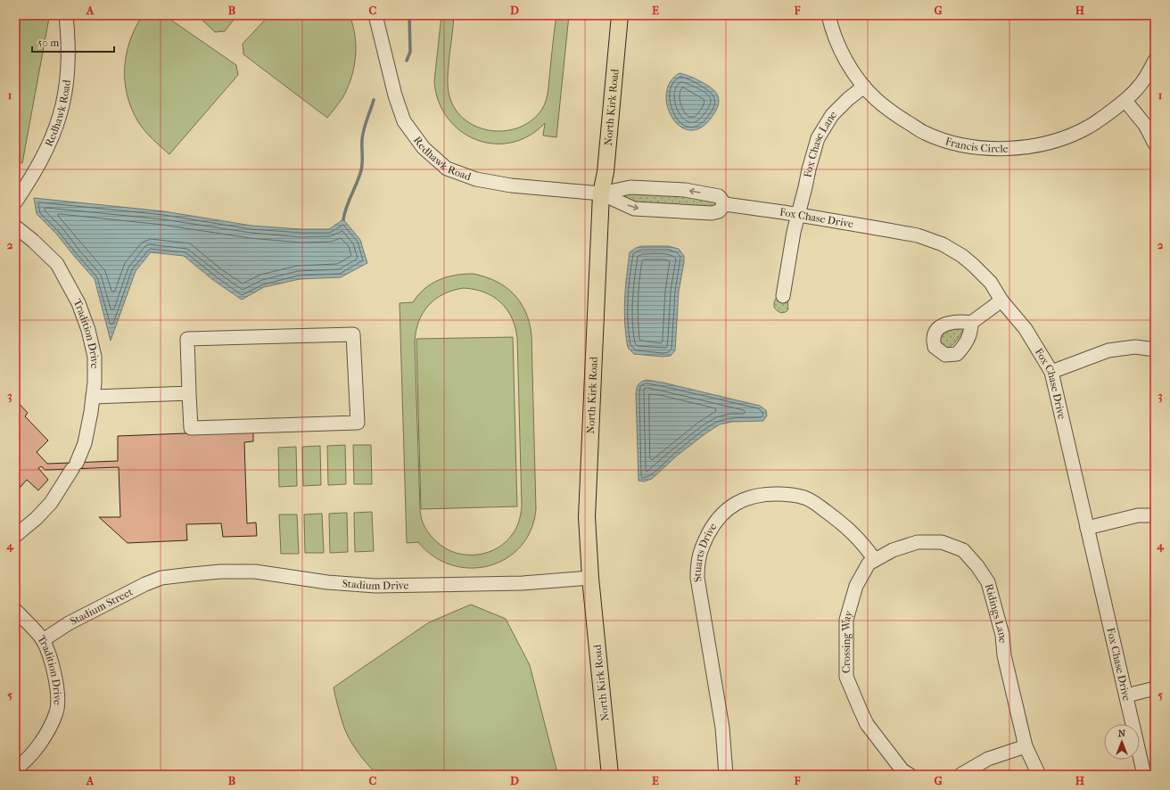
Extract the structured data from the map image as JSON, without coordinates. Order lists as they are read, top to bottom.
{
  "streets": {
    "main road": ["North Kirk Road"],
    "street": [
      "Redhawk Road",
      "Francis Circle",
      "Fox Chase Lane",
      "Fox Chase Drive",
      "Tradition Drive",
      "Stuarts Drive",
      "Stadium Drive",
      "Stadium Street",
      "Ridings Lane",
      "Crossing Way"
    ]
  },
  "crossings": [
    ["North Kirk Road", "Redhawk Road"],
    ["North Kirk Road", "Fox Chase Drive"],
    ["North Kirk Road", "Stadium Drive"],
    ["Redhawk Road", "Fox Chase Drive"],
    ["Francis Circle", "Fox Chase Lane"],
    ["Fox Chase Lane", "Fox Chase Drive"],
    ["Tradition Drive", "Stadium Street"],
    ["Stuarts Drive", "Ridings Lane"],
    ["Stuarts Drive", "Crossing Way"],
    ["Stadium Drive", "Stadium Street"],
    ["Ridings Lane", "Crossing Way"]
  ],
  "scale_bar": "50 m",
  "north": "top",
  "grid": {
    "columns": [
      "A",
      "B",
      "C",
      "D",
      "E",
      "F",
      "G",
      "H"
    ],
    "rows": [
      "1",
      "2",
      "3",
      "4",
      "5"
    ]
  }
}
